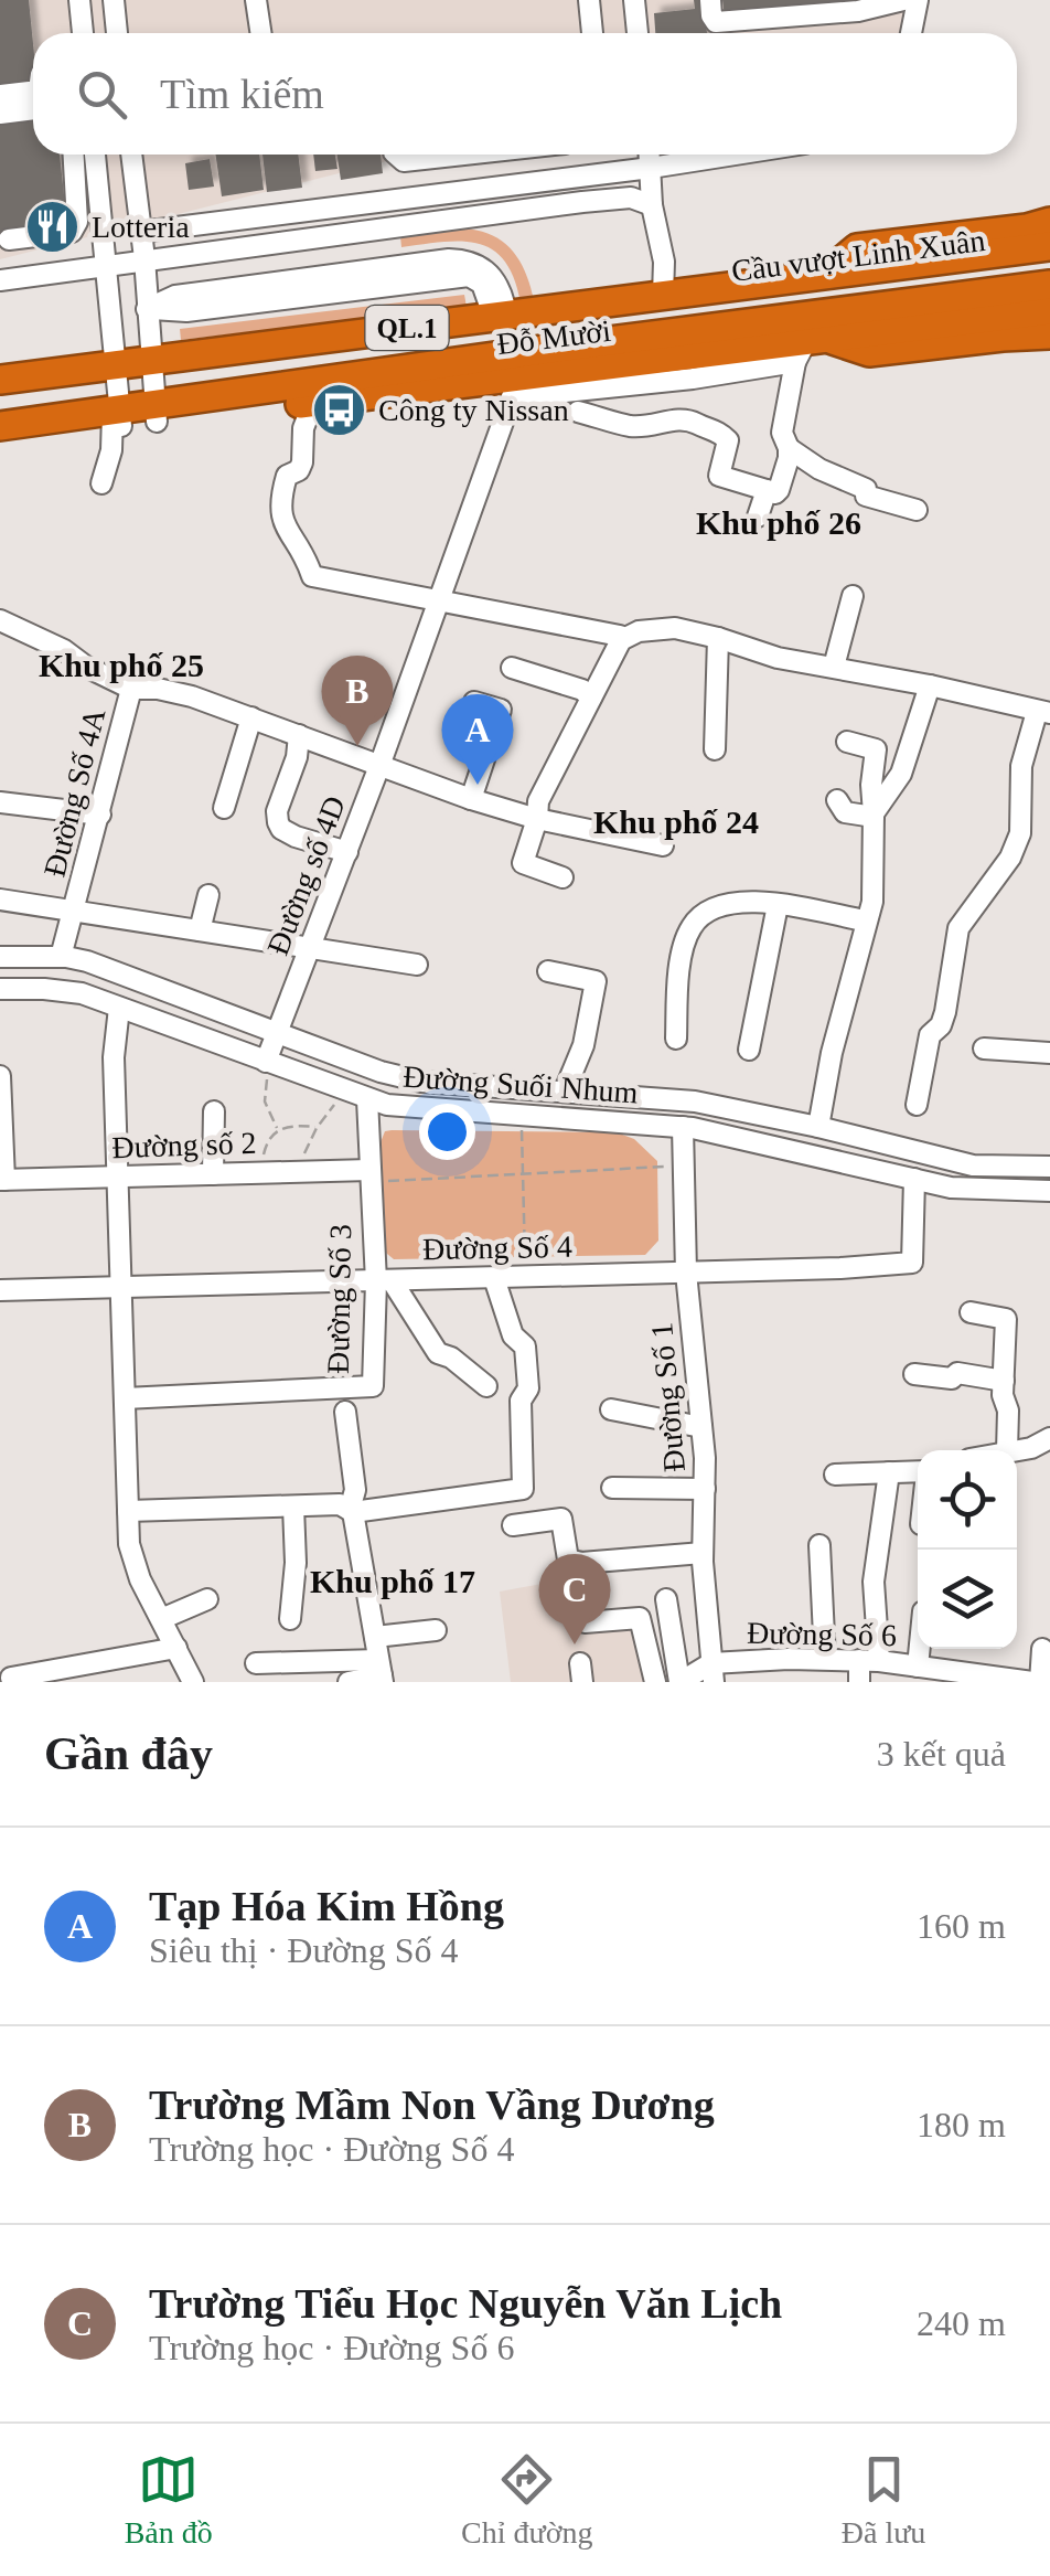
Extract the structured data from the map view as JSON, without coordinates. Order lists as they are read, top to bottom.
{
  "streets": {
    "highway": ["Cầu vượt Linh Xuân", "QL.1", "Đỗ Mười"],
    "street": [
      "Đường Số 4A",
      "Đường số 4D",
      "Đường Suối Nhum",
      "Đường số 2",
      "Đường Số 4",
      "Đường Số 3",
      "Đường Số 1",
      "Đường Số 6"
    ]
  },
  "crossings": [
    ["Cầu vượt Linh Xuân", "Đỗ Mười"],
    ["Đường số 4D", "Đường Suối Nhum"],
    ["Đường Suối Nhum", "Đường Số 4"],
    ["Đường Suối Nhum", "Đường Số 3"],
    ["Đường Suối Nhum", "Đường Số 1"],
    ["Đường số 2", "Đường Số 3"],
    ["Đường Số 4", "Đường Số 3"],
    ["Đường Số 4", "Đường Số 1"],
    ["Đường Số 1", "Đường Số 6"]
  ],
  "districts": [
    "Khu phố 26",
    "Khu phố 25",
    "Khu phố 24",
    "Khu phố 17"
  ],
  "places": {
    "restaurant": ["Lotteria"],
    "bus stop": ["Công ty Nissan"]
  },
  "page": {
    "search": "Tìm kiếm",
    "pins": ["B", "A", "C"],
    "heading": ["Gần đây", "3 kết quả"],
    "list": [
      {
        "mark": "A",
        "name": "Tạp Hóa Kim Hồng",
        "note": "Siêu thị · Đường Số 4",
        "value": "160 m"
      },
      {
        "mark": "B",
        "name": "Trường Mầm Non Vầng Dương",
        "note": "Trường học · Đường Số 4",
        "value": "180 m"
      },
      {
        "mark": "C",
        "name": "Trường Tiểu Học Nguyễn Văn Lịch",
        "note": "Trường học · Đường Số 6",
        "value": "240 m"
      }
    ],
    "nav": ["Bản đồ", "Chỉ đường", "Đã lưu"]
  }
}
